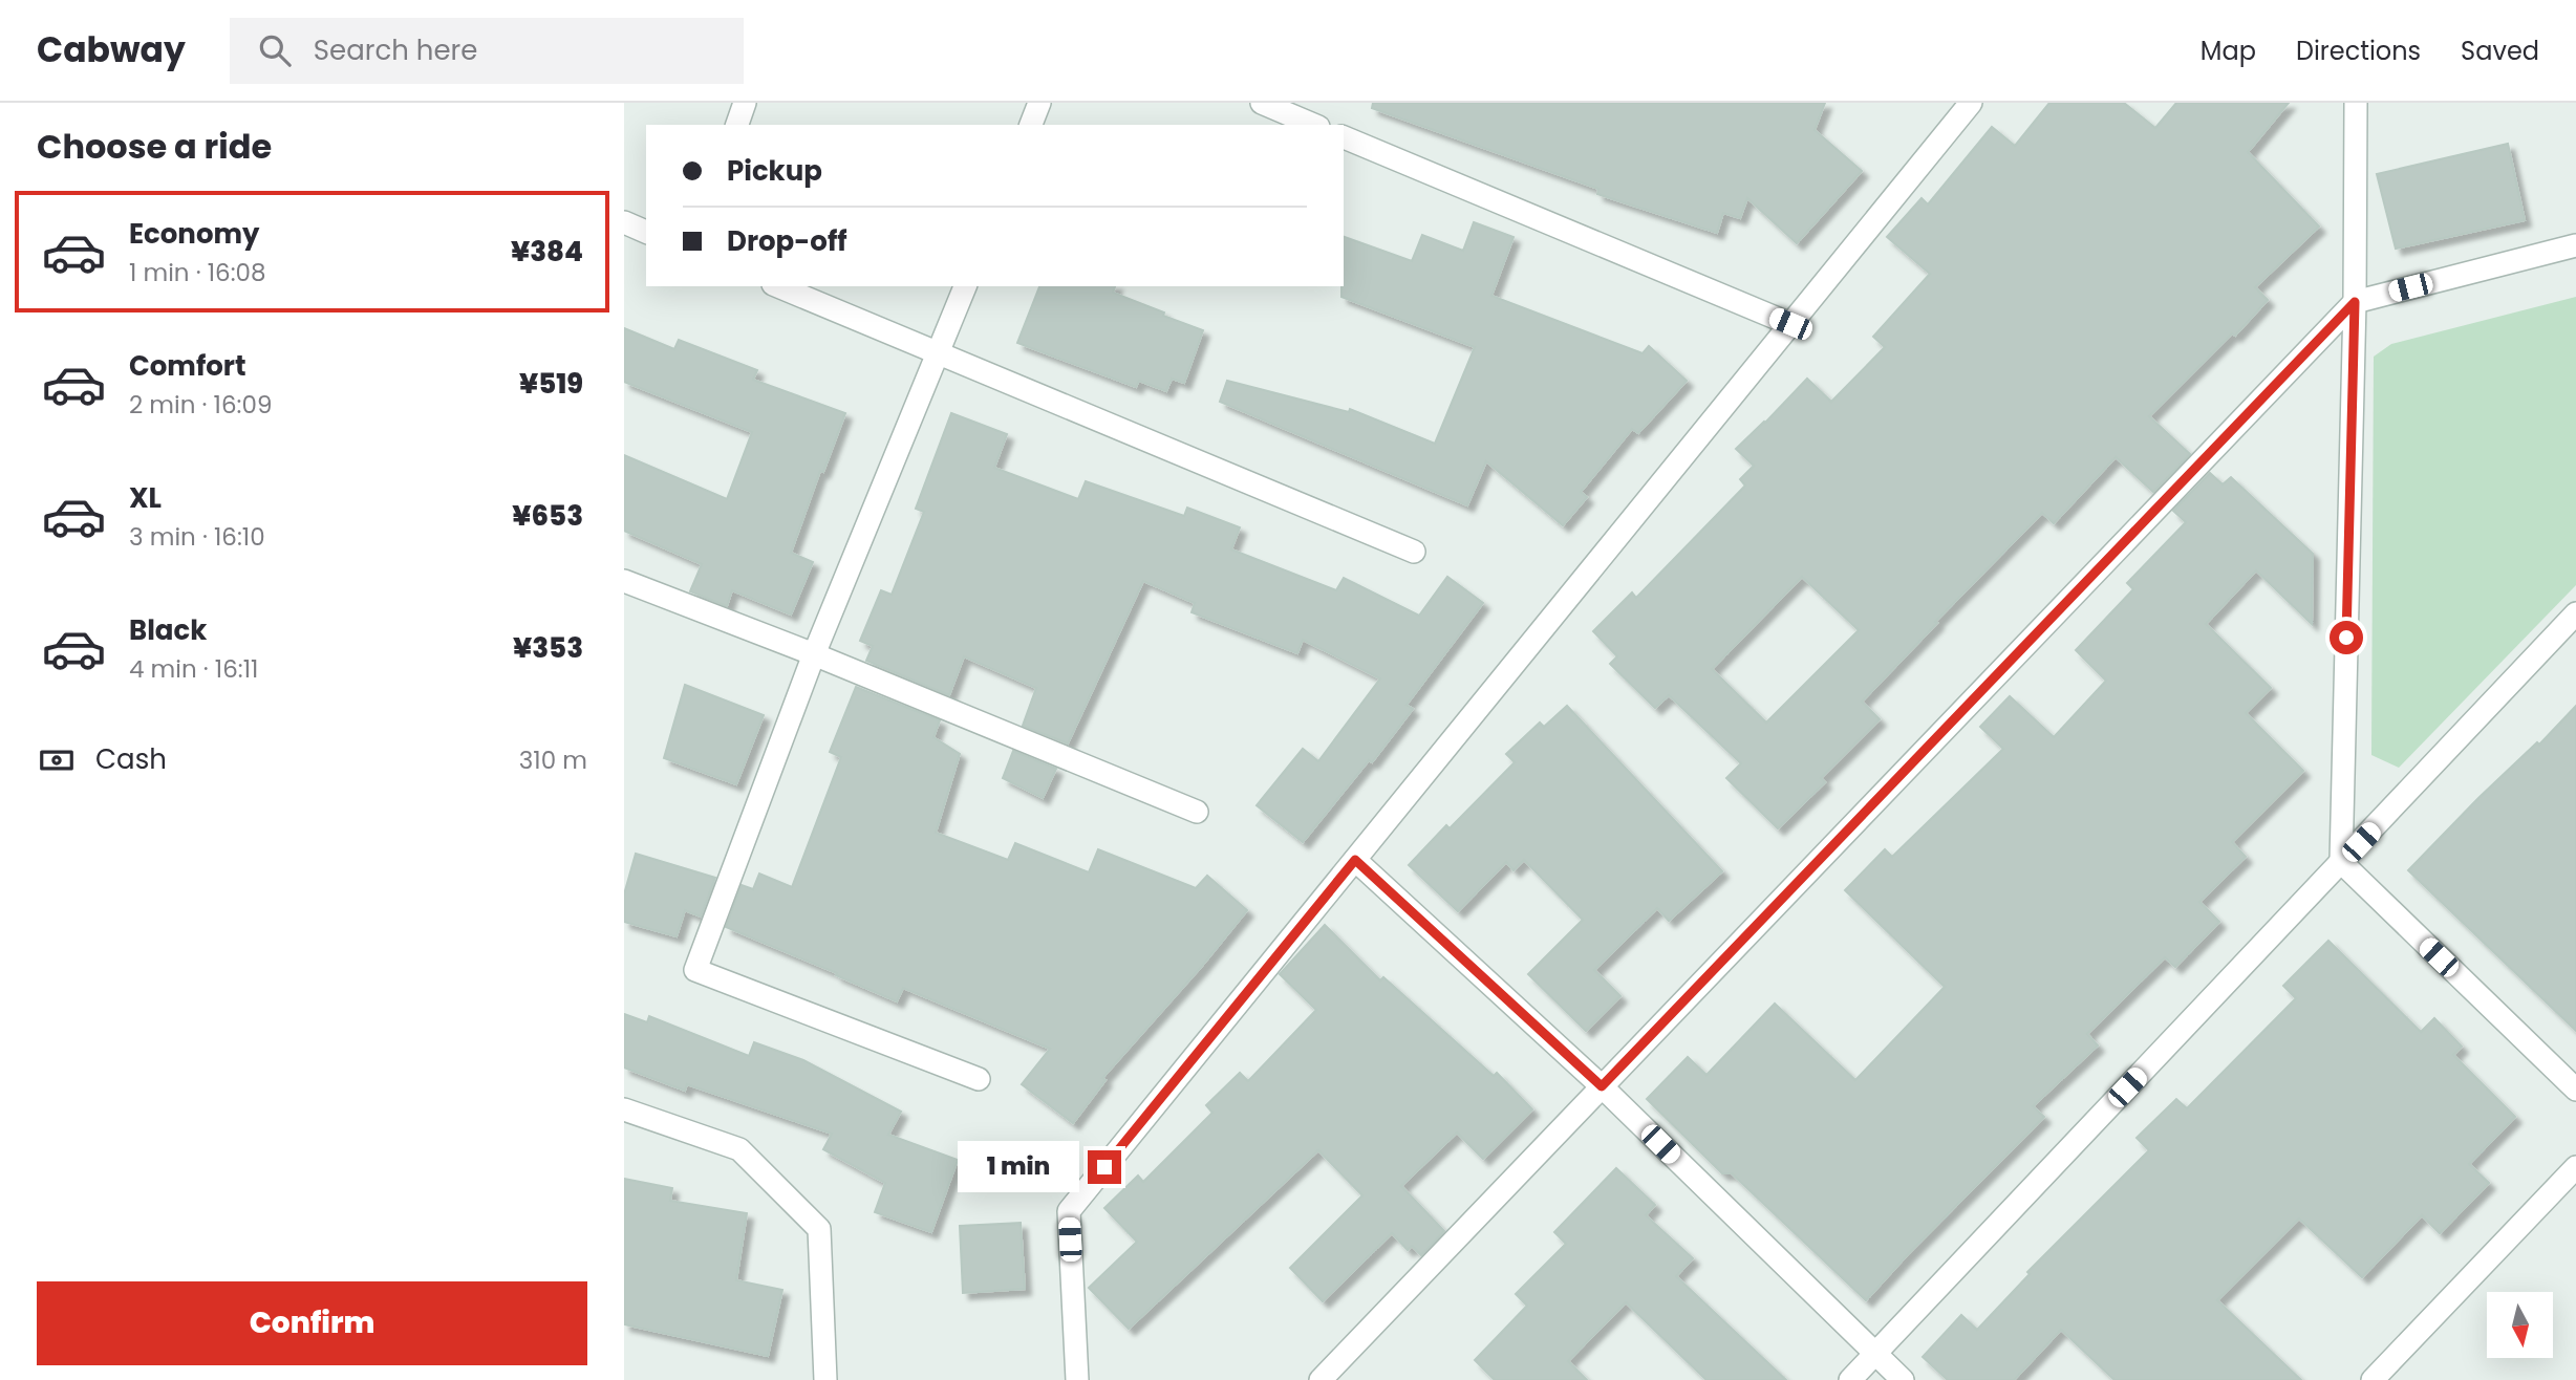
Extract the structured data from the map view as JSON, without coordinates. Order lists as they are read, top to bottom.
{
  "north": "bottom",
  "page": {
    "header": "Cabway",
    "search": "Search here",
    "nav": ["Map", "Directions", "Saved"],
    "heading": "Choose a ride",
    "banner": ["Pickup", "Drop-off"],
    "list": [
      {
        "name": "Economy",
        "note": "1 min · 16:08",
        "value": "¥384"
      },
      {
        "name": "Comfort",
        "note": "2 min · 16:09",
        "value": "¥519"
      },
      {
        "name": "XL",
        "note": "3 min · 16:10",
        "value": "¥653"
      },
      {
        "name": "Black",
        "note": "4 min · 16:11",
        "value": "¥353"
      }
    ],
    "pay": ["Cash", "310 m"],
    "bubble": "1 min",
    "buttons": "Confirm"
  }
}
